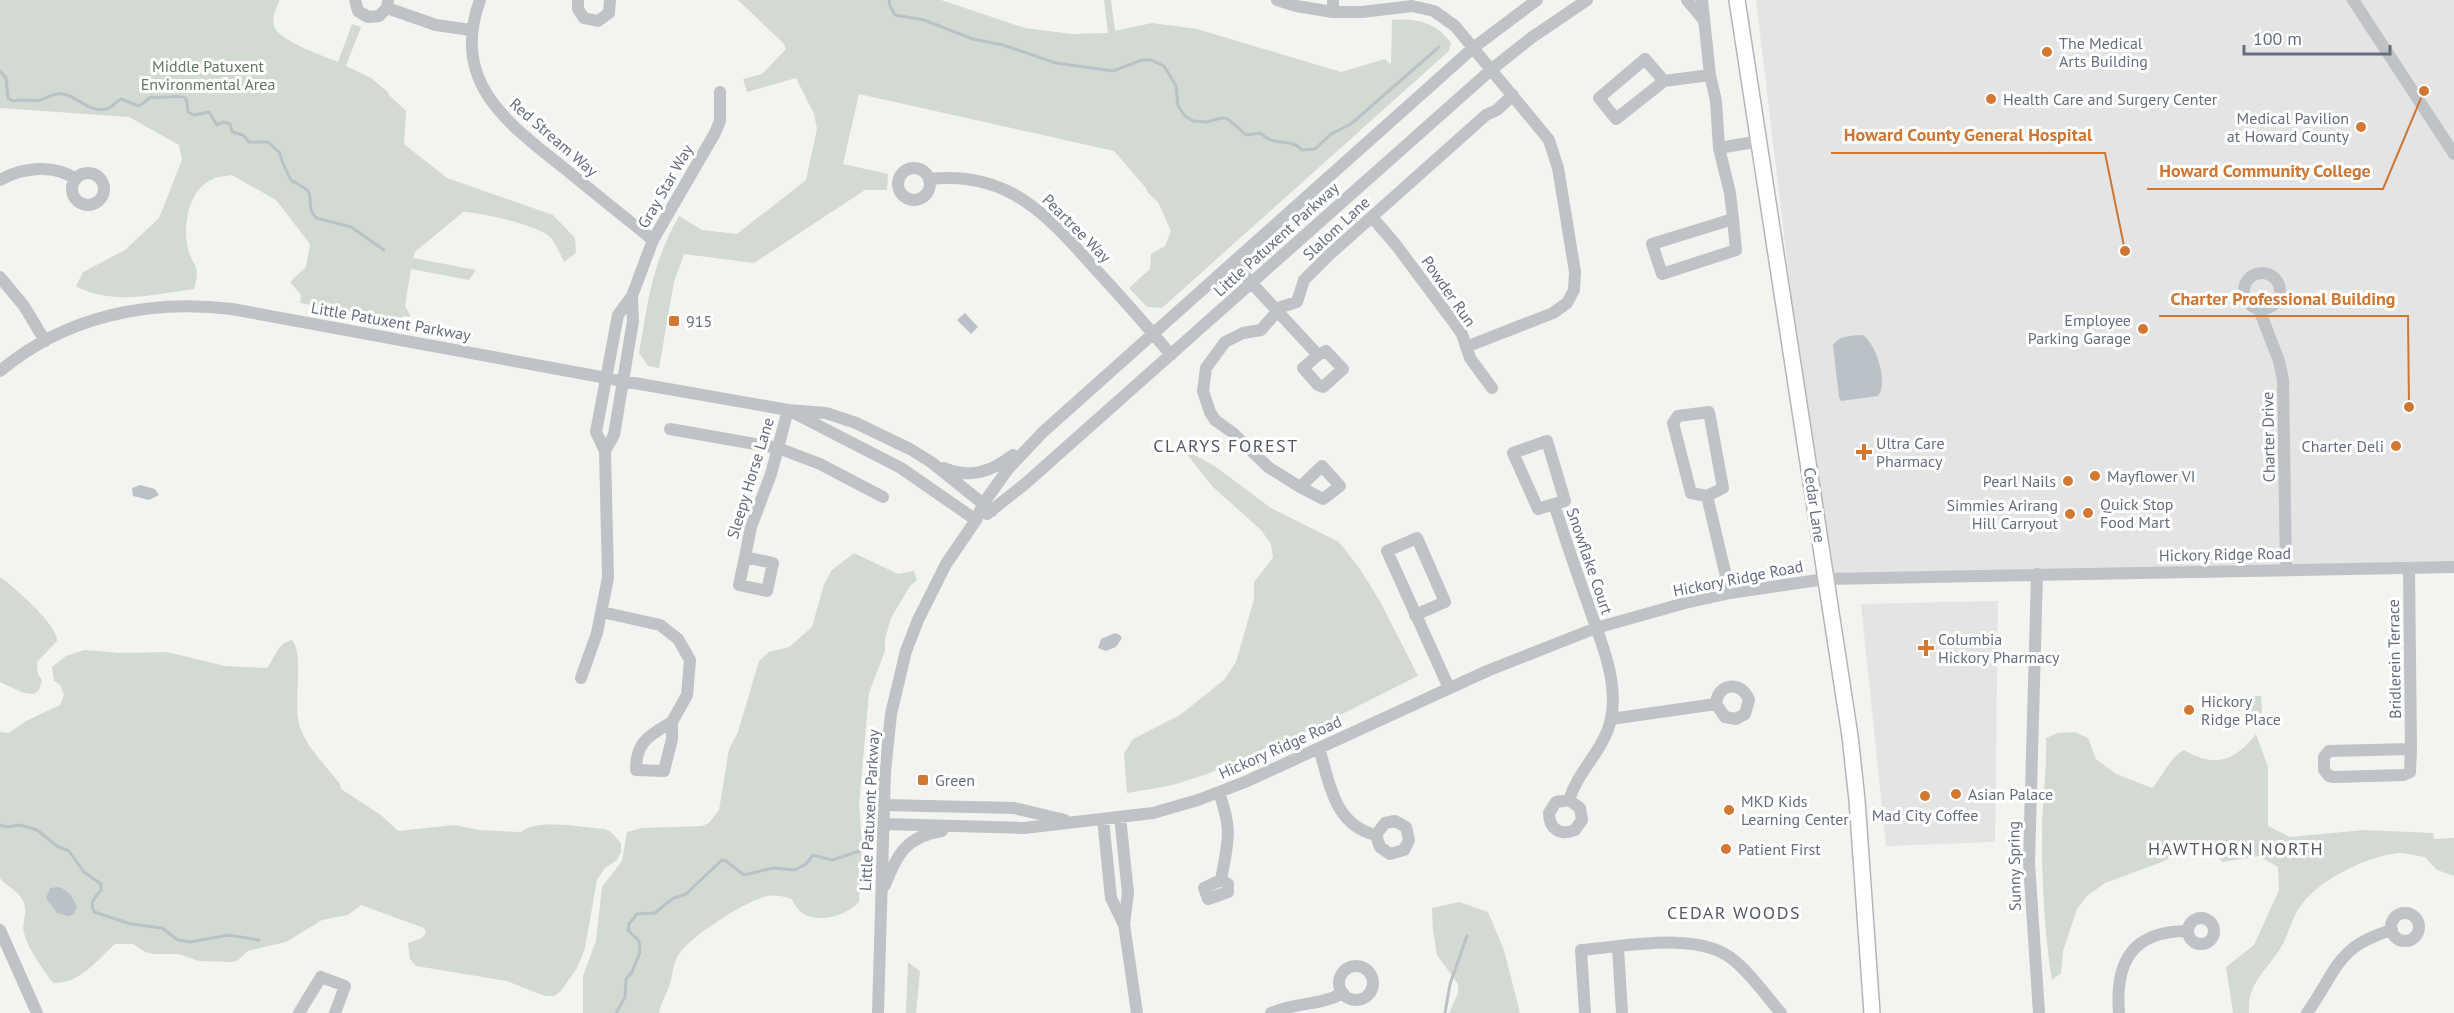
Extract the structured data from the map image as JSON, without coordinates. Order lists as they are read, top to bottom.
{
  "streets": {
    "main road": ["Cedar Lane"],
    "street": [
      "Red Stream Way",
      "Gray Star Way",
      "Peartree Way",
      "Slalom Lane",
      "Little Patuxent Parkway",
      "Powder Run",
      "Charter Drive",
      "Sleepy Horse Lane",
      "Hickory Ridge Road",
      "Snowflake Court",
      "Bridlerein Terrace",
      "Sunny Spring"
    ]
  },
  "crossings": [
    ["Red Stream Way", "Gray Star Way"],
    ["Gray Star Way", "Little Patuxent Parkway"],
    ["Peartree Way", "Little Patuxent Parkway"],
    ["Slalom Lane", "Powder Run"],
    ["Little Patuxent Parkway", "Sleepy Horse Lane"],
    ["Little Patuxent Parkway", "Hickory Ridge Road"],
    ["Charter Drive", "Hickory Ridge Road"],
    ["Cedar Lane", "Hickory Ridge Road"],
    ["Hickory Ridge Road", "Snowflake Court"],
    ["Hickory Ridge Road", "Bridlerein Terrace"],
    ["Hickory Ridge Road", "Sunny Spring"]
  ],
  "districts": ["CLARYS FOREST", "HAWTHORN NORTH", "CEDAR WOODS"],
  "parks": ["Middle Patuxent Environmental Area"],
  "places": {
    "other": [
      "The Medical Arts Building",
      "Howard Community College",
      "Health Care and Surgery Center",
      "Medical Pavilion at Howard County",
      "Howard County General Hospital",
      "Employee Parking Garage",
      "Charter Professional Building",
      "Charter Deli",
      "Mayflower VI",
      "Pearl Nails",
      "Quick Stop Food Mart",
      "Simmies Arirang Hill Carryout",
      "Hickory Ridge Place",
      "Asian Palace",
      "Mad City Coffee",
      "MKD Kids Learning Center",
      "Patient First"
    ],
    "transit": ["915", "Green"],
    "health": ["Ultra Care Pharmacy", "Columbia Hickory Pharmacy"]
  },
  "scale_bar": "100 m"
}
